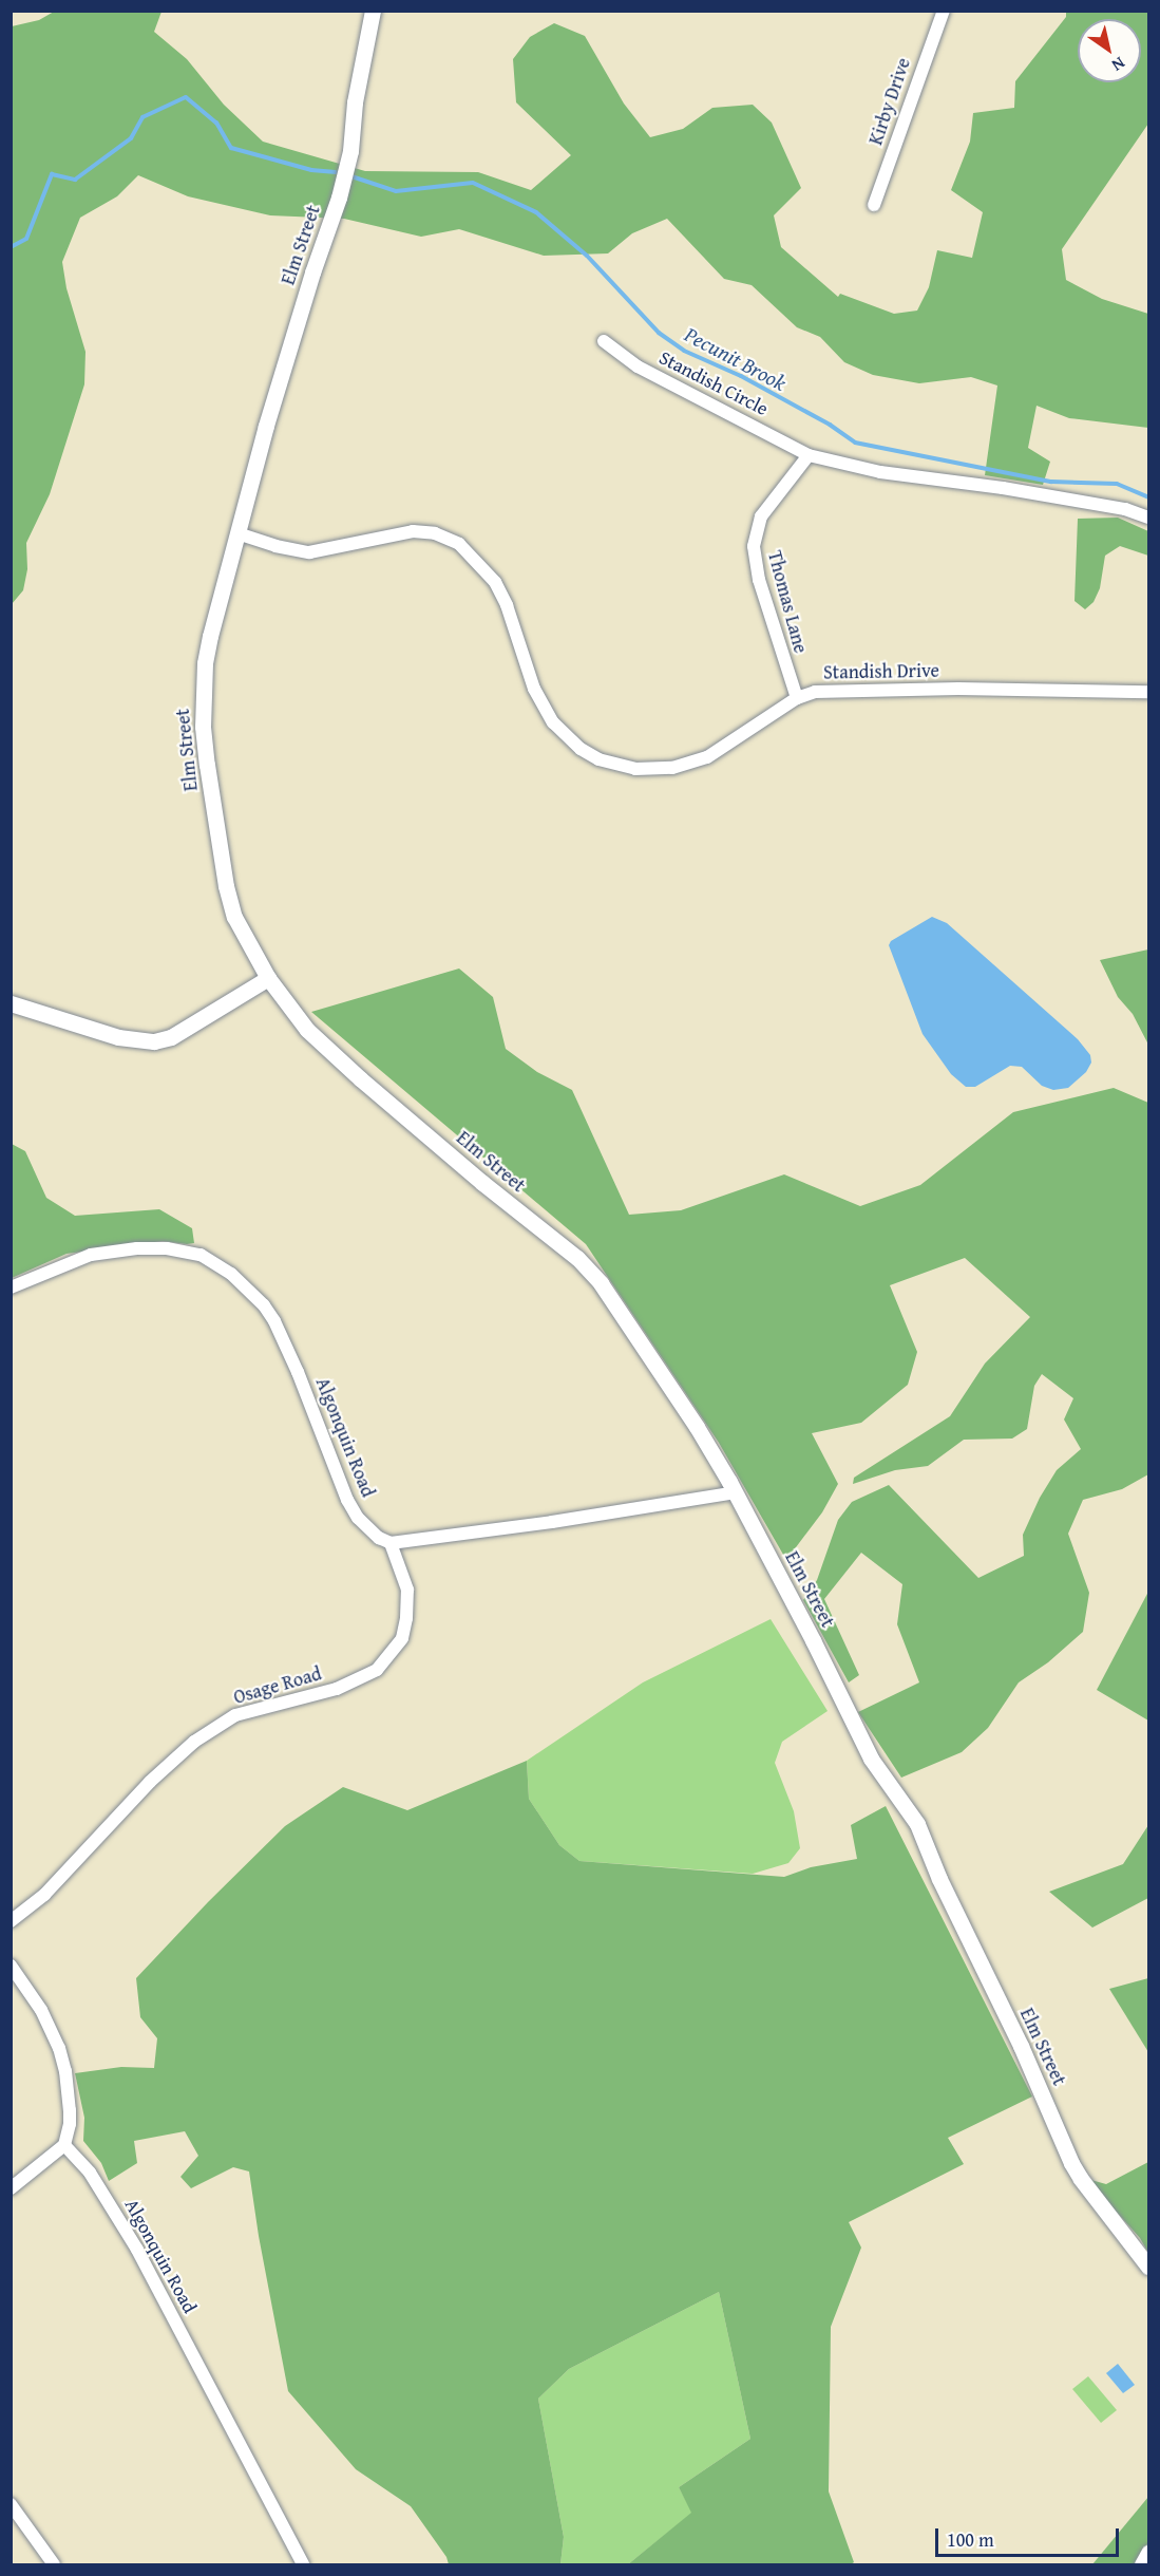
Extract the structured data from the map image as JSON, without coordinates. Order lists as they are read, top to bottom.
{
  "streets": {
    "street": [
      "Kirby Drive",
      "Elm Street",
      "Standish Circle",
      "Thomas Lane",
      "Standish Drive",
      "Algonquin Road",
      "Osage Road"
    ]
  },
  "crossings": [
    ["Elm Street", "Standish Drive"],
    ["Standish Circle", "Thomas Lane"],
    ["Thomas Lane", "Standish Drive"],
    ["Algonquin Road", "Osage Road"]
  ],
  "water": ["Pecunit Brook"],
  "scale_bar": "100 m",
  "north": "bottom right"
}
